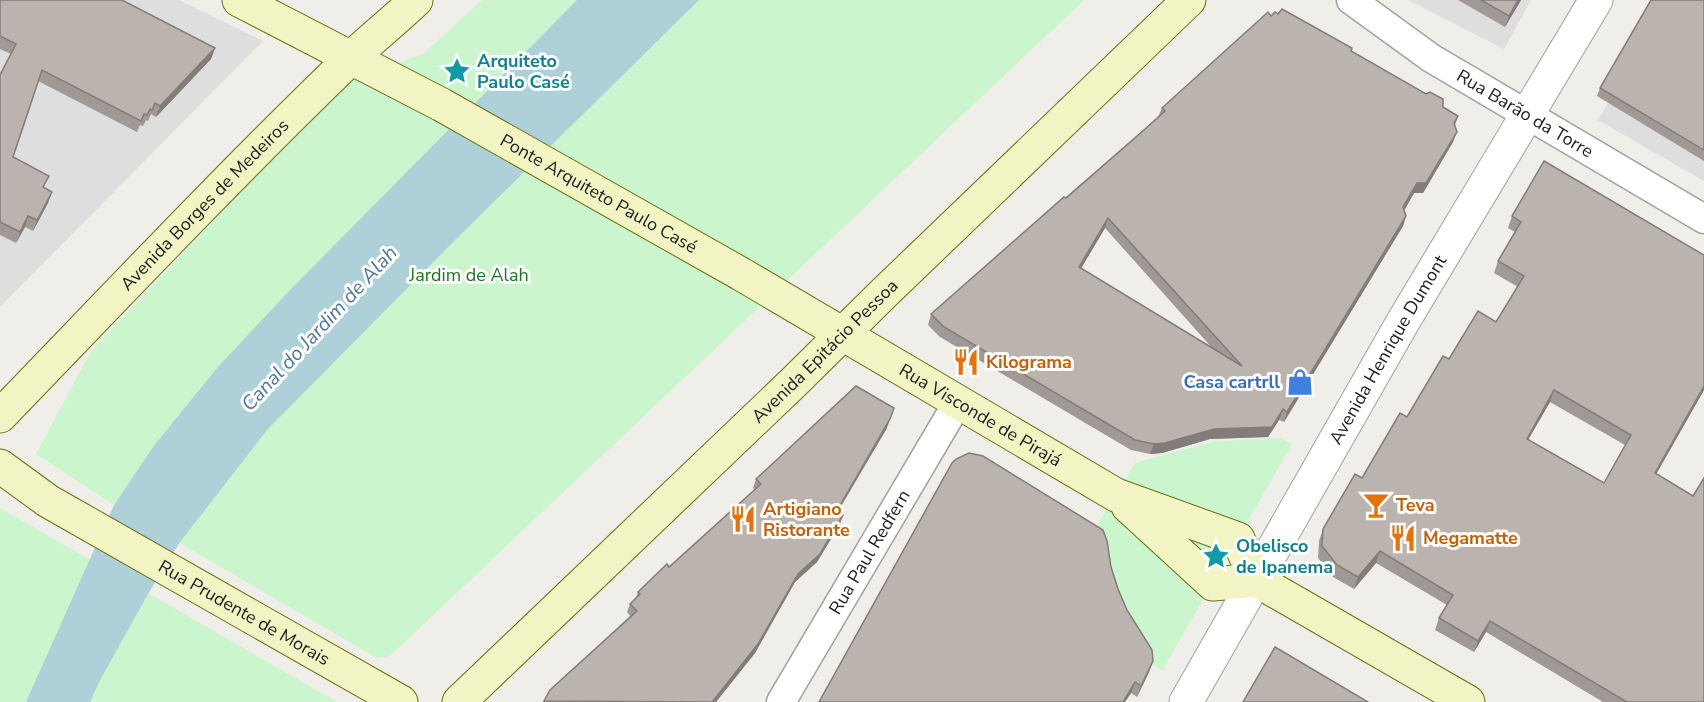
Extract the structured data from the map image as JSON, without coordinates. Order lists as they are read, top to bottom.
{
  "streets": {
    "main road": [
      "Ponte Arquiteto Paulo Casé",
      "Avenida Borges de Medeiros",
      "Avenida Epitácio Pessoa",
      "Rua Visconde de Pirajá",
      "Rua Prudente de Morais"
    ],
    "street": ["Rua Barão da Torre", "Avenida Henrique Dumont", "Rua Paul Redfern"]
  },
  "crossings": [
    ["Rua Barão da Torre", "Avenida Henrique Dumont"],
    ["Ponte Arquiteto Paulo Casé", "Avenida Borges de Medeiros"],
    ["Ponte Arquiteto Paulo Casé", "Avenida Epitácio Pessoa"],
    ["Ponte Arquiteto Paulo Casé", "Rua Visconde de Pirajá"],
    ["Avenida Henrique Dumont", "Rua Visconde de Pirajá"],
    ["Avenida Epitácio Pessoa", "Rua Visconde de Pirajá"],
    ["Rua Visconde de Pirajá", "Rua Paul Redfern"]
  ],
  "water": ["Canal do Jardim de Alah"],
  "parks": ["Jardim de Alah"],
  "places": {
    "place": ["Arquiteto Paulo Casé", "Obelisco de Ipanema"],
    "restaurant": ["Kilograma", "Artigiano Ristorante", "Megamatte"],
    "shop": ["Casa cartrll"],
    "bar": ["Teva"]
  }
}
